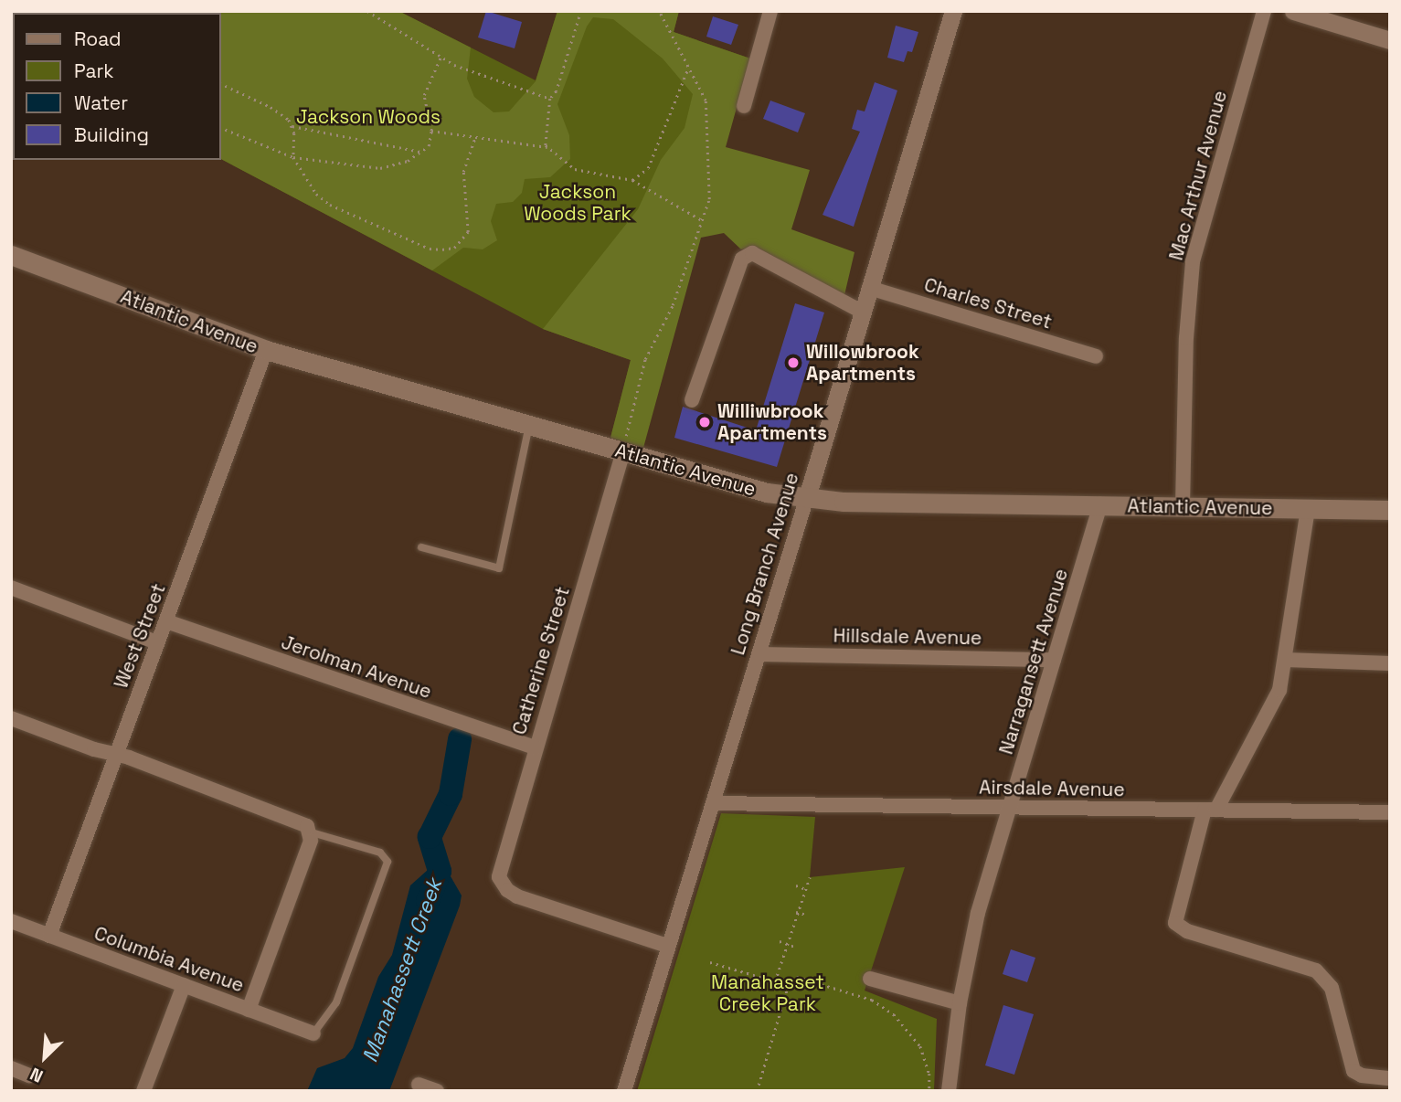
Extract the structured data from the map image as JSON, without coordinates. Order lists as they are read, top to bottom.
{
  "streets": {
    "main road": ["Atlantic Avenue"],
    "street": [
      "Mac Arthur Avenue",
      "Charles Street",
      "Long Branch Avenue",
      "West Street",
      "Hillsdale Avenue",
      "Catherine Street",
      "Narragansett Avenue",
      "Jerolman Avenue",
      "Airsdale Avenue",
      "Columbia Avenue"
    ]
  },
  "crossings": [
    ["Mac Arthur Avenue", "Atlantic Avenue"],
    ["Charles Street", "Long Branch Avenue"],
    ["Atlantic Avenue", "Long Branch Avenue"],
    ["Atlantic Avenue", "West Street"],
    ["Atlantic Avenue", "Catherine Street"],
    ["Atlantic Avenue", "Narragansett Avenue"],
    ["Long Branch Avenue", "Hillsdale Avenue"],
    ["Long Branch Avenue", "Catherine Street"],
    ["Long Branch Avenue", "Airsdale Avenue"],
    ["West Street", "Jerolman Avenue"],
    ["West Street", "Columbia Avenue"],
    ["Hillsdale Avenue", "Narragansett Avenue"],
    ["Catherine Street", "Jerolman Avenue"],
    ["Narragansett Avenue", "Airsdale Avenue"]
  ],
  "water": ["Manahassett Creek"],
  "parks": ["Jackson Woods", "Jackson Woods Park", "Manahasset Creek Park"],
  "places": ["Willowbrook Apartments", "Williwbrook Apartments"],
  "legend": [
    "Road",
    "Park",
    "Water",
    "Building"
  ],
  "north": "bottom left"
}
